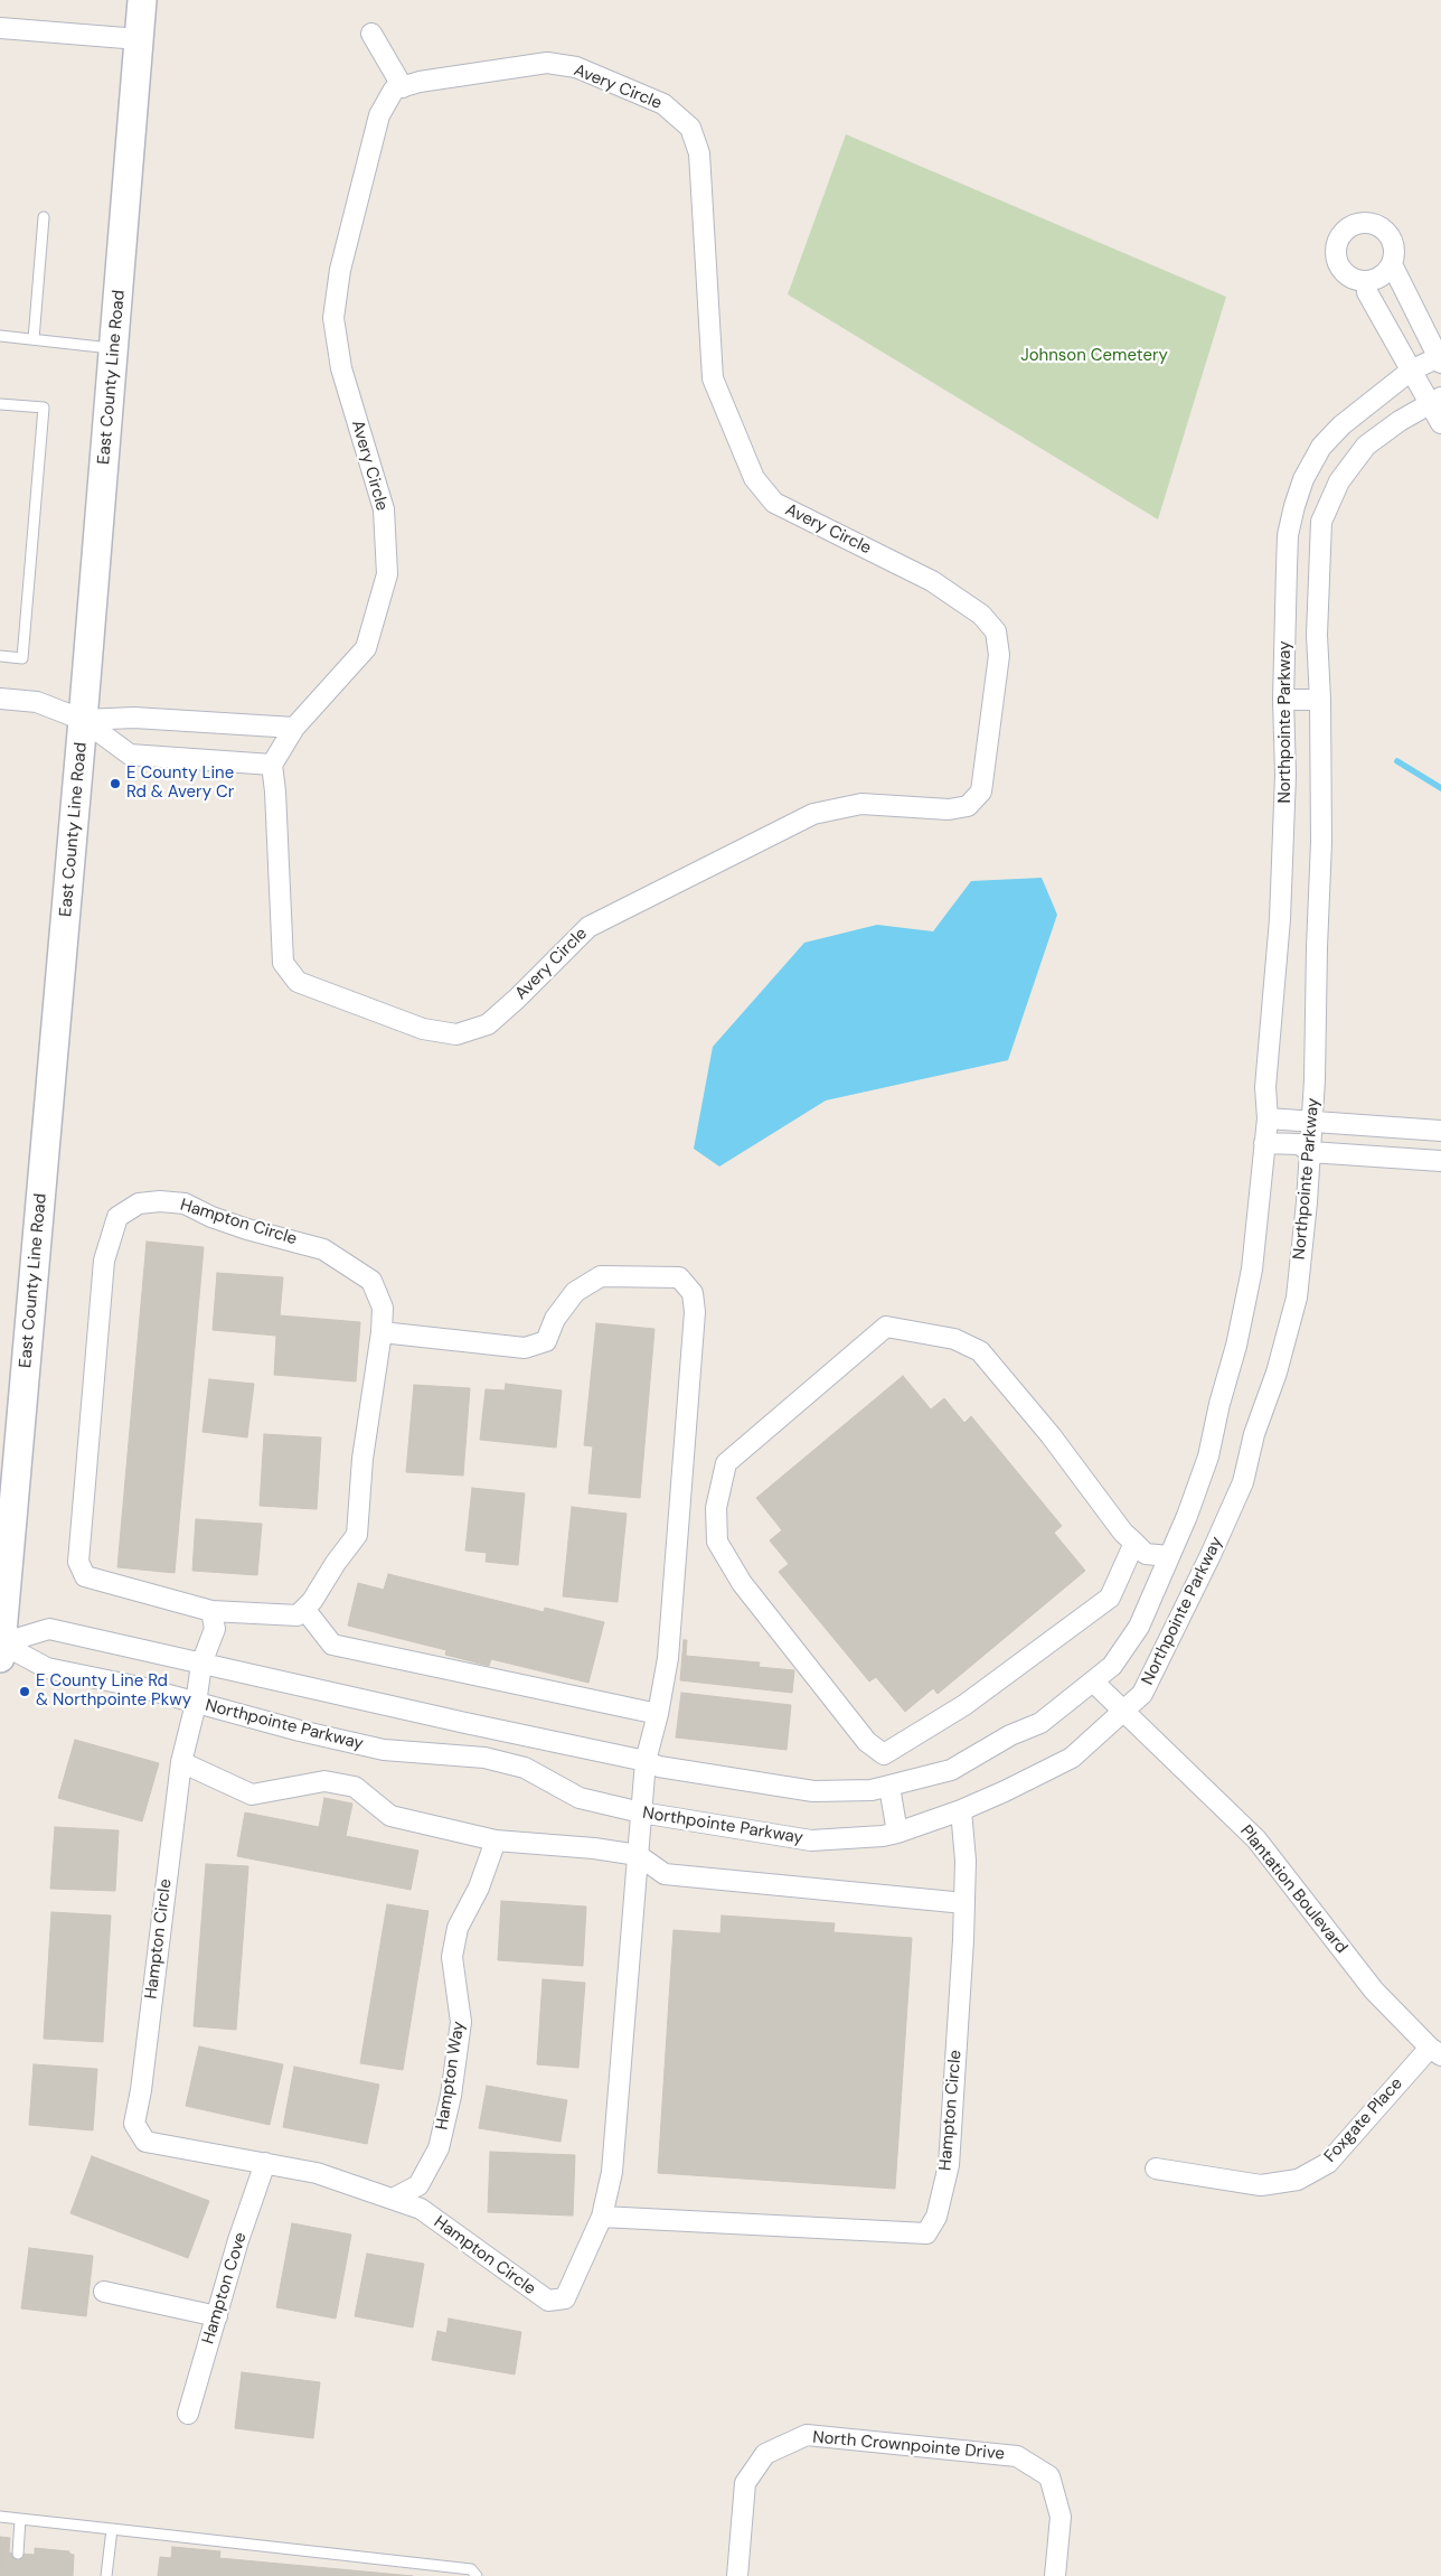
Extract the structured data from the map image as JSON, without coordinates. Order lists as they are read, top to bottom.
{
  "streets": {
    "main road": ["East County Line Road"],
    "street": [
      "Avery Circle",
      "Northpointe Parkway",
      "Hampton Circle",
      "Plantation Boulevard",
      "Hampton Way",
      "Foxgate Place",
      "Hampton Cove",
      "North Crownpointe Drive"
    ]
  },
  "crossings": [
    ["East County Line Road", "Northpointe Parkway"],
    ["Northpointe Parkway", "Hampton Circle"],
    ["Northpointe Parkway", "Plantation Boulevard"],
    ["Hampton Circle", "Hampton Way"],
    ["Hampton Circle", "Hampton Cove"],
    ["Plantation Boulevard", "Foxgate Place"]
  ],
  "parks": ["Johnson Cemetery"],
  "places": ["E County Line Rd & Avery Cr", "E County Line Rd & Northpointe Pkwy"]
}
